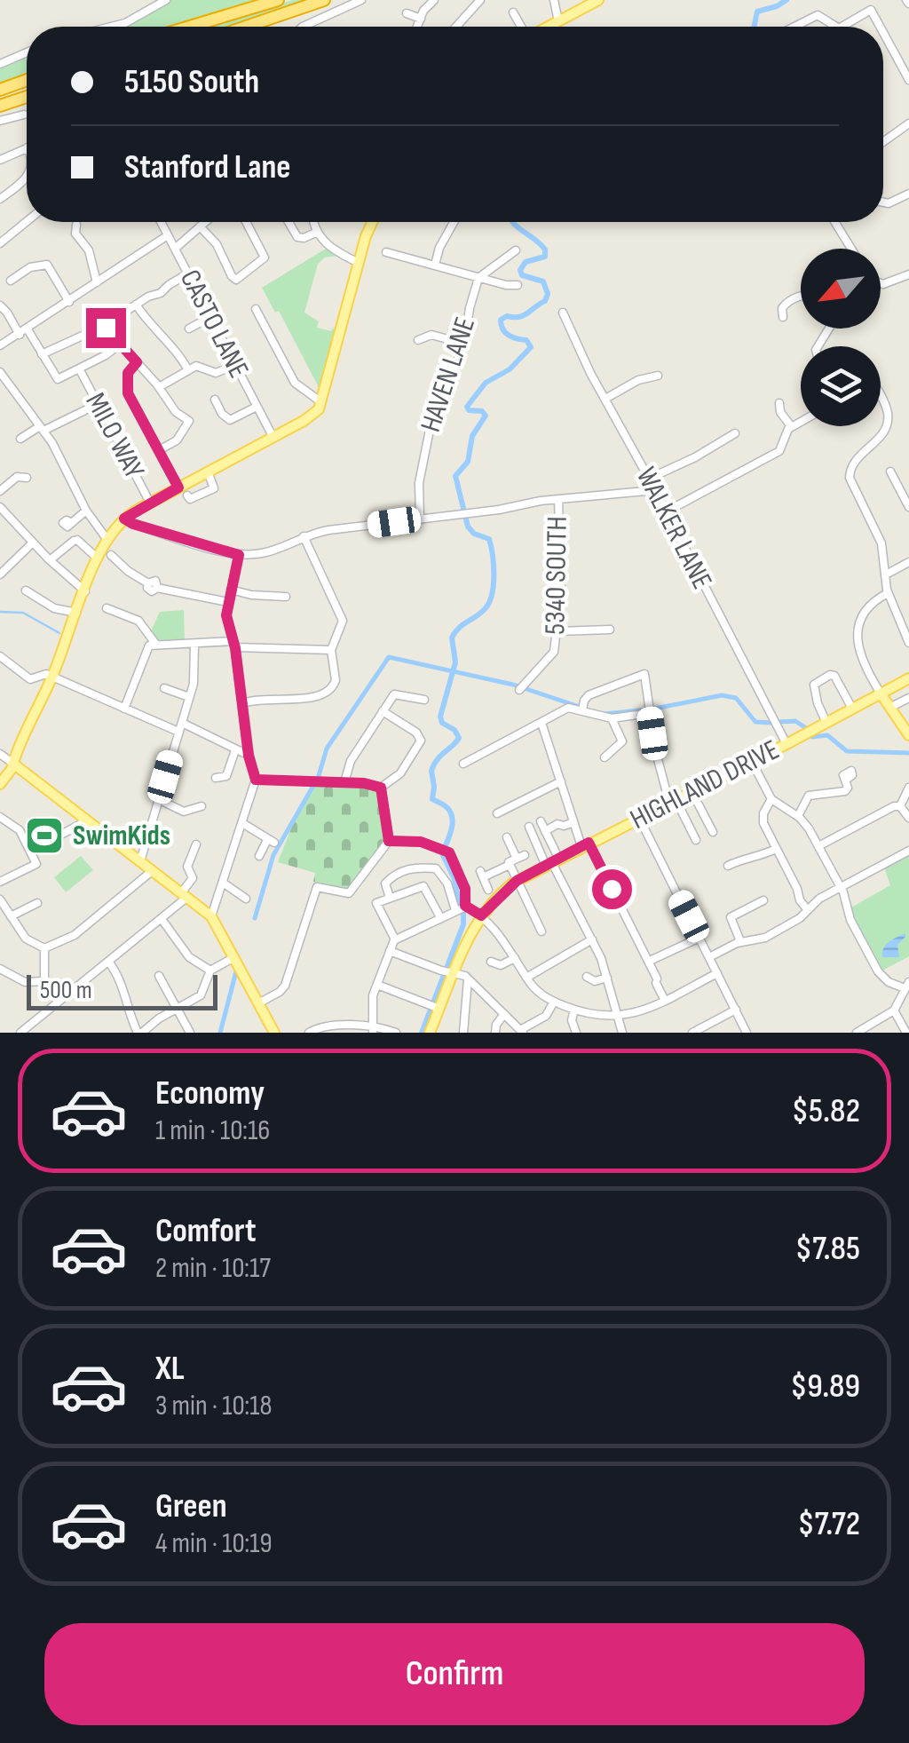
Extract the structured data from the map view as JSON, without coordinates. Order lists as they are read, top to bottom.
{
  "streets": {
    "main road": ["HIGHLAND DRIVE"],
    "street": [
      "CASTO LANE",
      "HAVEN LANE",
      "MILO WAY",
      "WALKER LANE",
      "5340 SOUTH"
    ]
  },
  "crossings": [
    ["WALKER LANE", "HIGHLAND DRIVE"]
  ],
  "places": {
    "sports": ["SwimKids"]
  },
  "scale_bar": "500 m",
  "north": "bottom left",
  "page": {
    "banner": ["5150 South", "Stanford Lane"],
    "scale": "500 m",
    "list": [
      {
        "name": "Economy",
        "note": "1 min · 10:16",
        "value": "$5.82"
      },
      {
        "name": "Comfort",
        "note": "2 min · 10:17",
        "value": "$7.85"
      },
      {
        "name": "XL",
        "note": "3 min · 10:18",
        "value": "$9.89"
      },
      {
        "name": "Green",
        "note": "4 min · 10:19",
        "value": "$7.72"
      }
    ],
    "buttons": "Confirm"
  }
}
